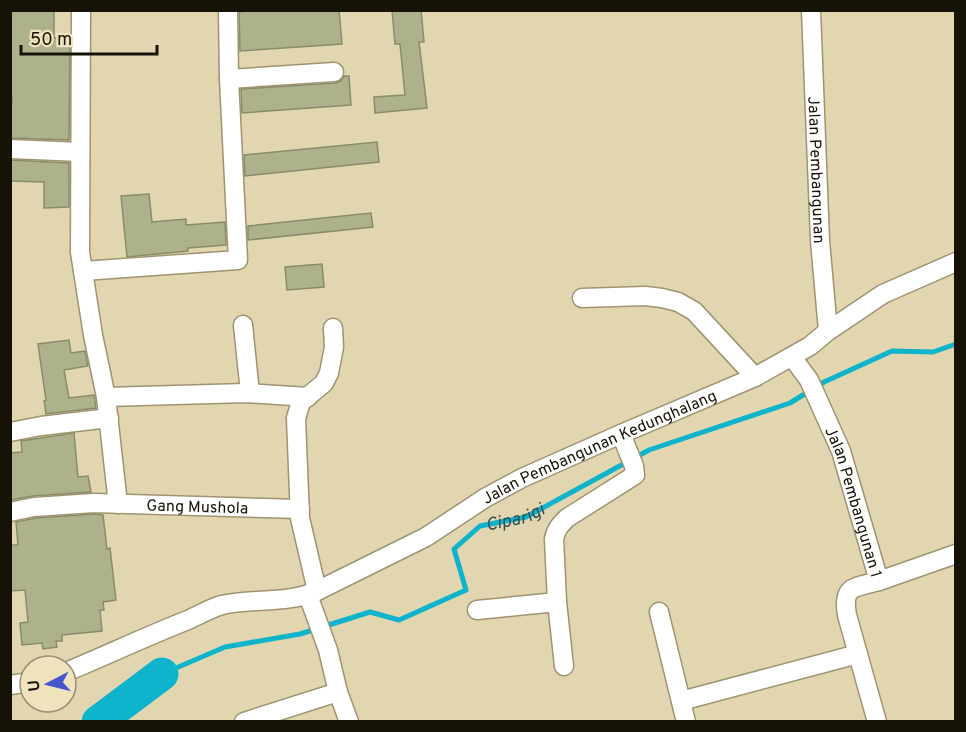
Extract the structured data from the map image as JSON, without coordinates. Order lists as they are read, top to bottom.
{
  "streets": {
    "street": [
      "Jalan Pembangunan",
      "Jalan Pembangunan Kedunghalang",
      "Jalan Pembangunan 1",
      "Gang Mushola"
    ]
  },
  "crossings": [
    ["Jalan Pembangunan", "Jalan Pembangunan Kedunghalang"],
    ["Jalan Pembangunan Kedunghalang", "Jalan Pembangunan 1"]
  ],
  "water": ["Ciparigi"],
  "scale_bar": "50 m",
  "north": "left"
}
